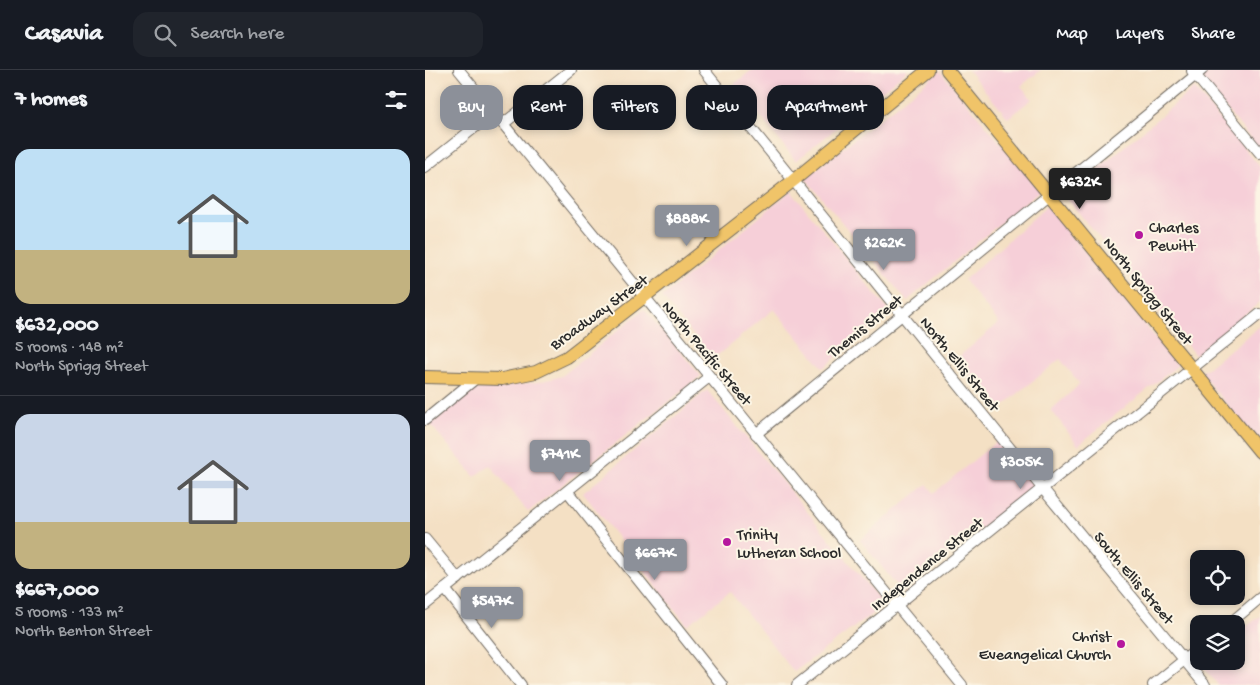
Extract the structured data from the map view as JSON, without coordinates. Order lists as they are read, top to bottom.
{
  "streets": {
    "main road": ["North Sprigg Street", "Broadway Street"],
    "street": [
      "Themis Street",
      "North Pacific Street",
      "North Ellis Street",
      "Independence Street",
      "South Ellis Street"
    ]
  },
  "crossings": [
    ["North Sprigg Street", "Themis Street"],
    ["North Sprigg Street", "Independence Street"],
    ["Broadway Street", "North Pacific Street"],
    ["Broadway Street", "North Ellis Street"],
    ["Themis Street", "North Pacific Street"],
    ["Themis Street", "North Ellis Street"],
    ["North Pacific Street", "Independence Street"],
    ["North Ellis Street", "Independence Street"],
    ["North Ellis Street", "South Ellis Street"],
    ["Independence Street", "South Ellis Street"]
  ],
  "places": ["Charles Pewitt", "Trinity Lutheran School", "Christ Eveangelical Church"],
  "page": {
    "header": "Casavia",
    "search": "Search here",
    "nav": ["Map", "Layers", "Share"],
    "heading": "7 homes",
    "chip": [
      "Buy",
      "Rent",
      "Filters",
      "New",
      "Apartment"
    ],
    "list": [
      {
        "name": "$632,000",
        "note": "5 rooms · 148 m² · North Sprigg Street"
      },
      {
        "name": "$667,000",
        "note": "5 rooms · 133 m² · North Benton Street"
      }
    ],
    "price": [
      "$632K",
      "$888K",
      "$262K",
      "$741K",
      "$305K",
      "$667K",
      "$547K"
    ]
  }
}
